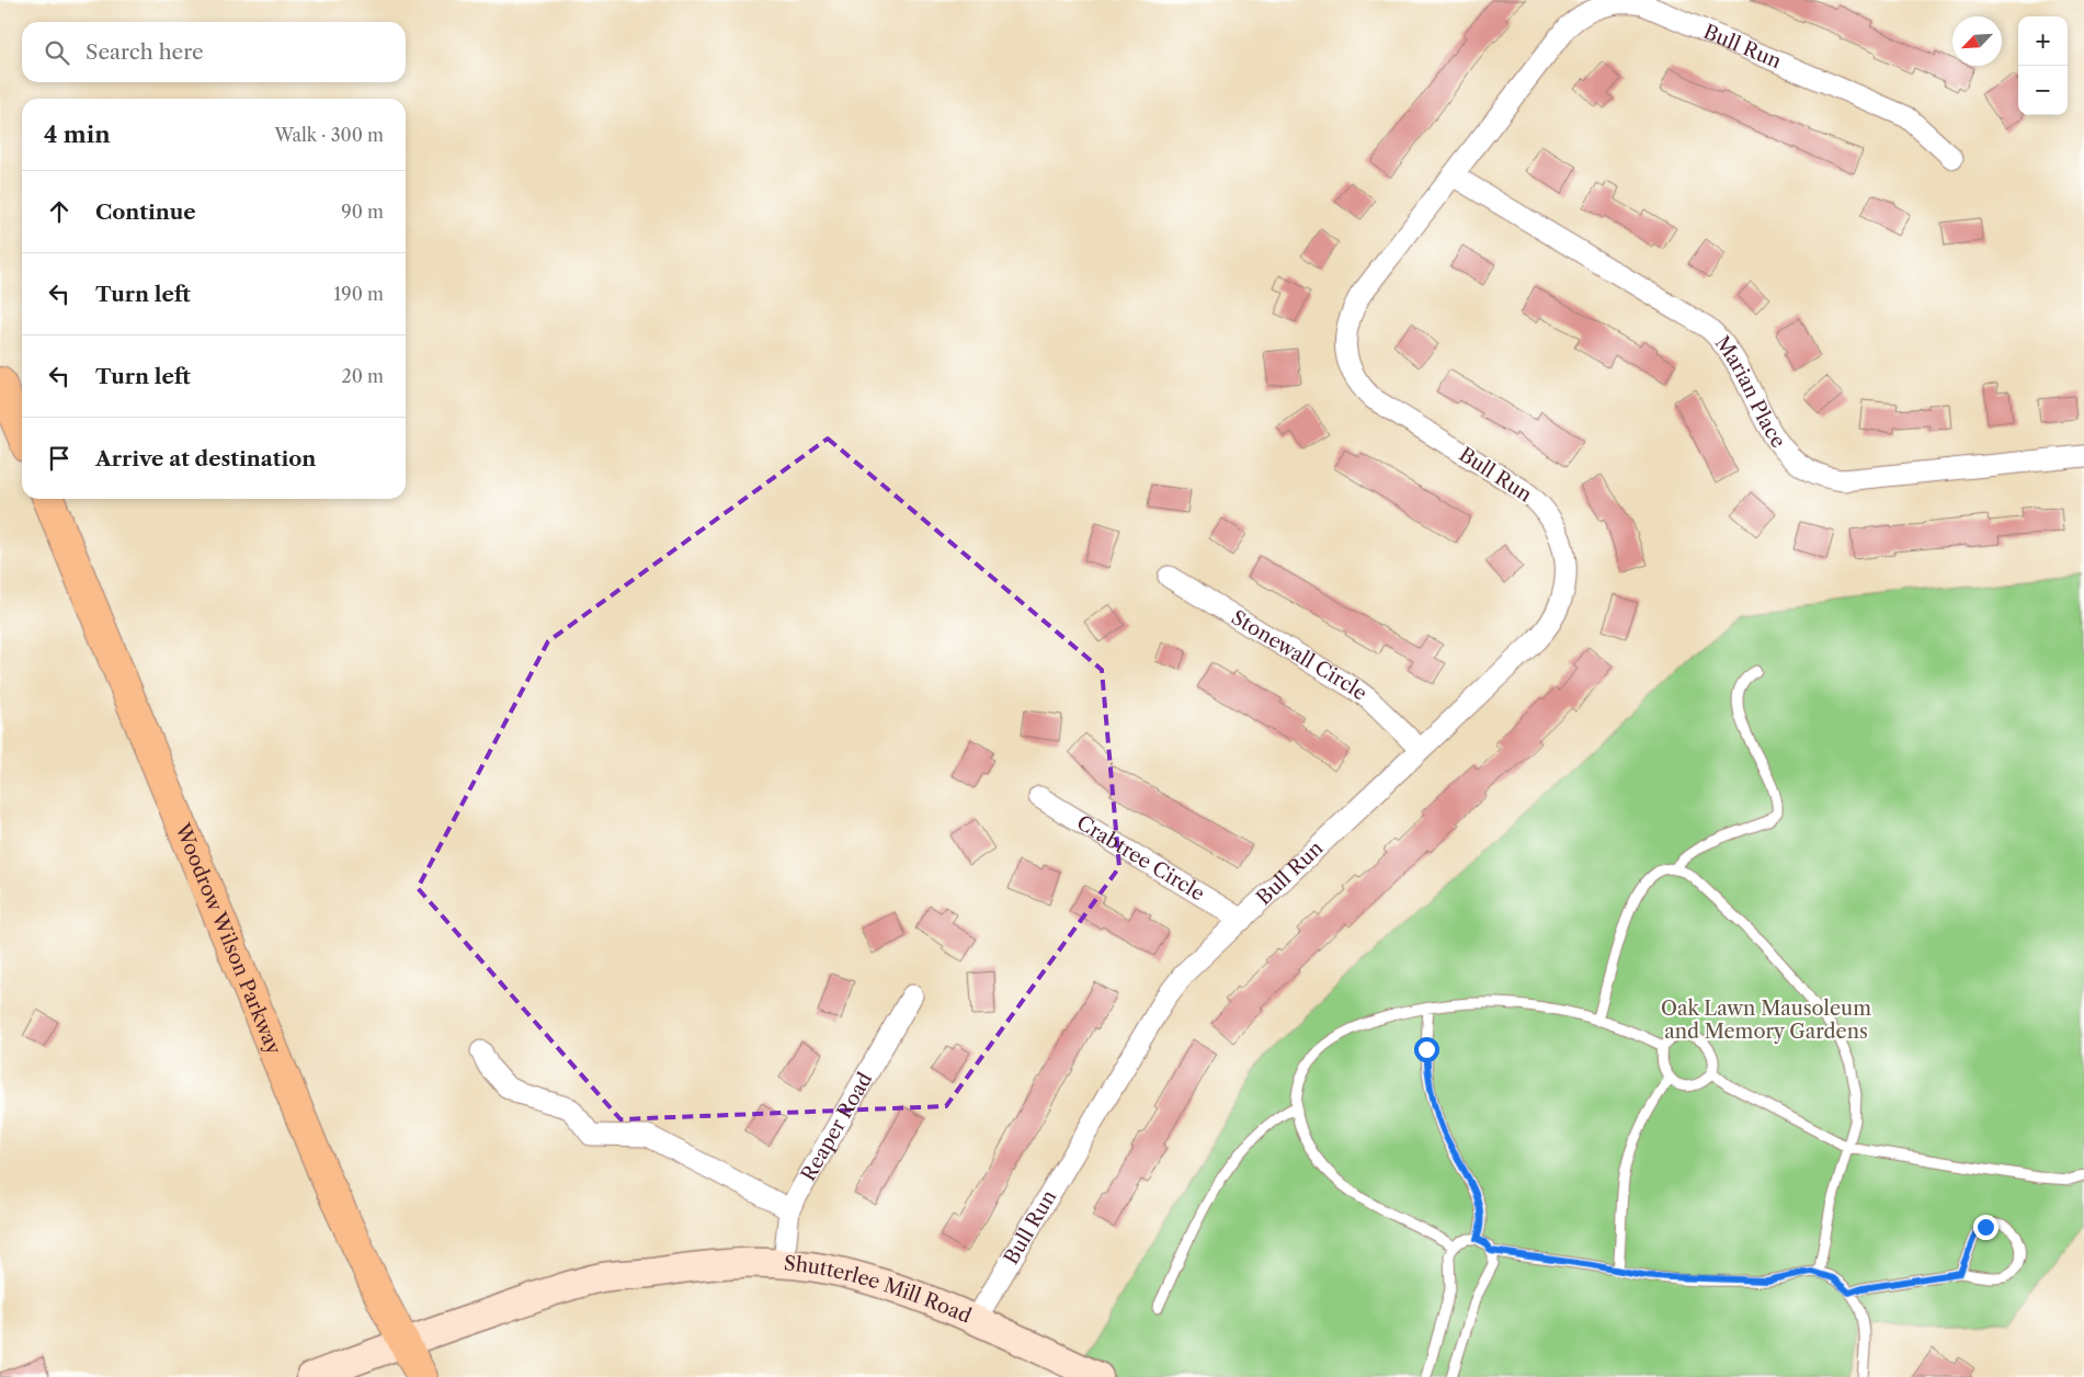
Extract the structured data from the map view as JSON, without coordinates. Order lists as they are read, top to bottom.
{
  "streets": {
    "highway": ["Woodrow Wilson Parkway"],
    "street": [
      "Bull Run",
      "Marian Place",
      "Stonewall Circle",
      "Crabtree Circle",
      "Reaper Road",
      "Shutterlee Mill Road"
    ]
  },
  "crossings": [
    ["Bull Run", "Marian Place"],
    ["Bull Run", "Stonewall Circle"],
    ["Bull Run", "Crabtree Circle"],
    ["Bull Run", "Shutterlee Mill Road"],
    ["Woodrow Wilson Parkway", "Shutterlee Mill Road"],
    ["Reaper Road", "Shutterlee Mill Road"]
  ],
  "parks": ["Oak Lawn Mausoleum and Memory Gardens"],
  "north": "bottom left",
  "page": {
    "map_buttons": ["+", "−"],
    "search": "Search here",
    "heading": ["4 min", "Walk · 300 m"],
    "list": [
      ["Continue", "90 m"],
      ["Turn left", "190 m"],
      ["Turn left", "20 m"],
      "Arrive at destination"
    ]
  }
}
